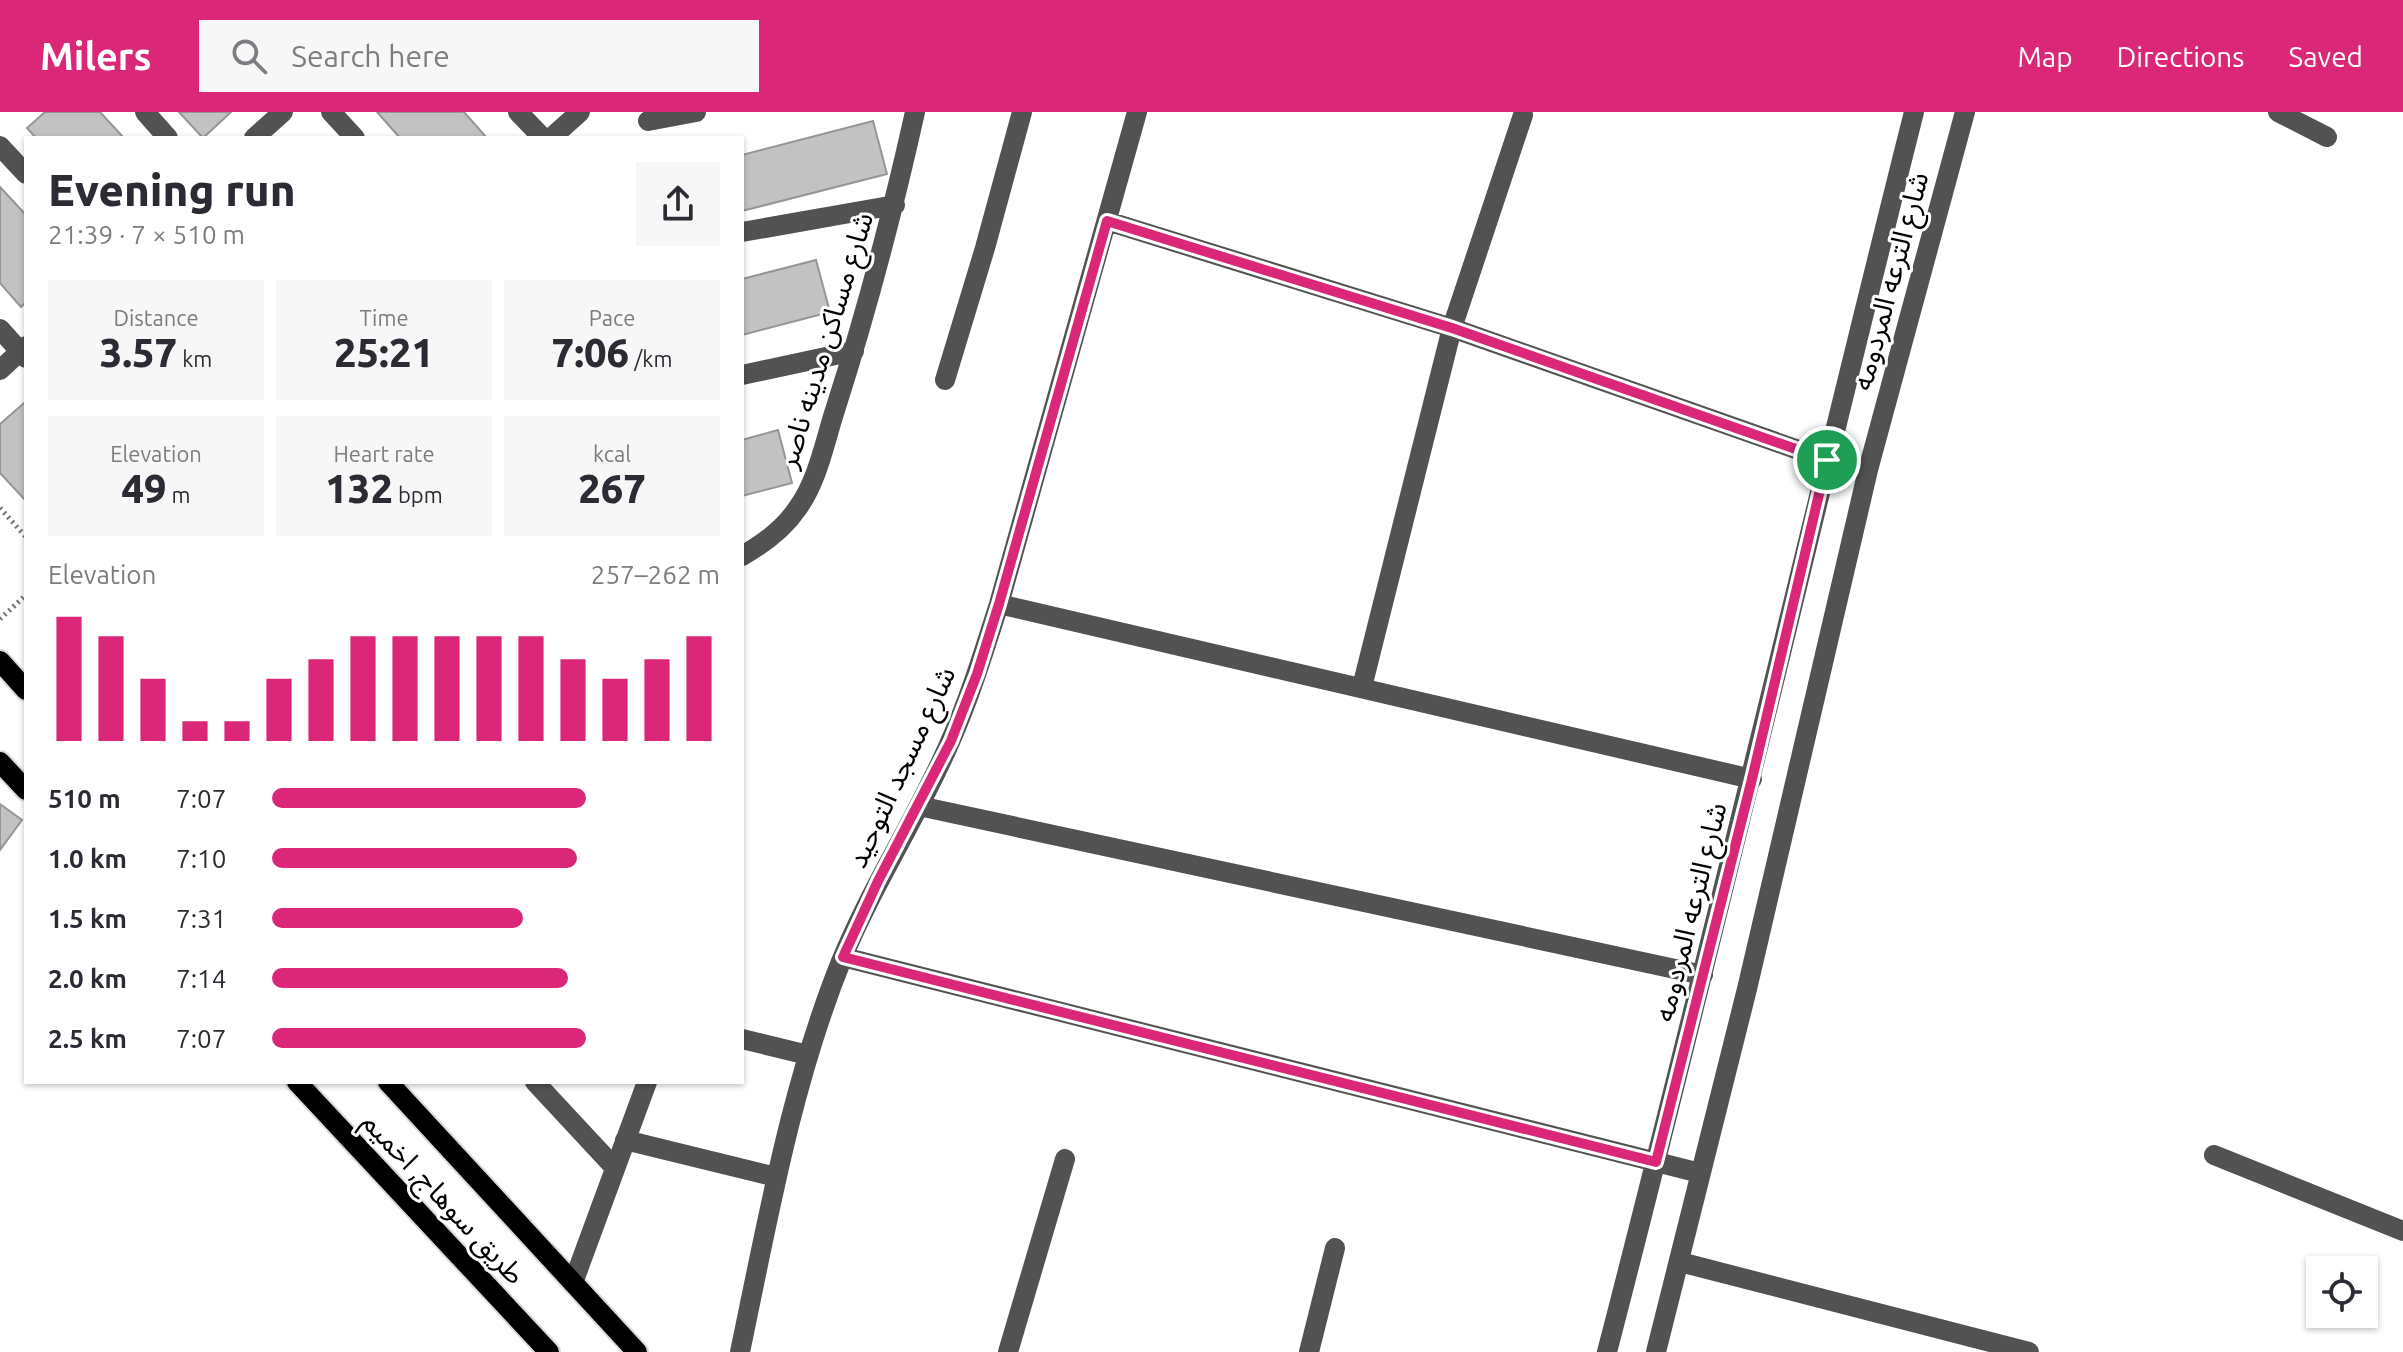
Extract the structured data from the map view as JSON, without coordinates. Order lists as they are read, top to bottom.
{
  "streets": {
    "main road": ["طريق سوهاج, اخميم"],
    "street": ["شارع الترعه المردومه", "شارع مساكن مدينه ناصر", "شارع مسجد التوحيد"]
  },
  "page": {
    "header": "Milers",
    "search": "Search here",
    "nav": ["Map", "Directions", "Saved"],
    "heading": ["Evening run", "21:39 · 7 × 510 m"],
    "stats": [
      ["Distance", "3.57 km"],
      ["Time", "25:21"],
      ["Pace", "7:06 /km"],
      ["Elevation", "49 m"],
      ["Heart rate", "132 bpm"],
      ["kcal", "267"]
    ],
    "chart": ["Elevation", "257–262 m"],
    "list": [
      {
        "name": "510 m",
        "note": "7:07"
      },
      {
        "name": "1.0 km",
        "note": "7:10"
      },
      {
        "name": "1.5 km",
        "note": "7:31"
      },
      {
        "name": "2.0 km",
        "note": "7:14"
      },
      {
        "name": "2.5 km",
        "note": "7:07"
      }
    ]
  }
}
